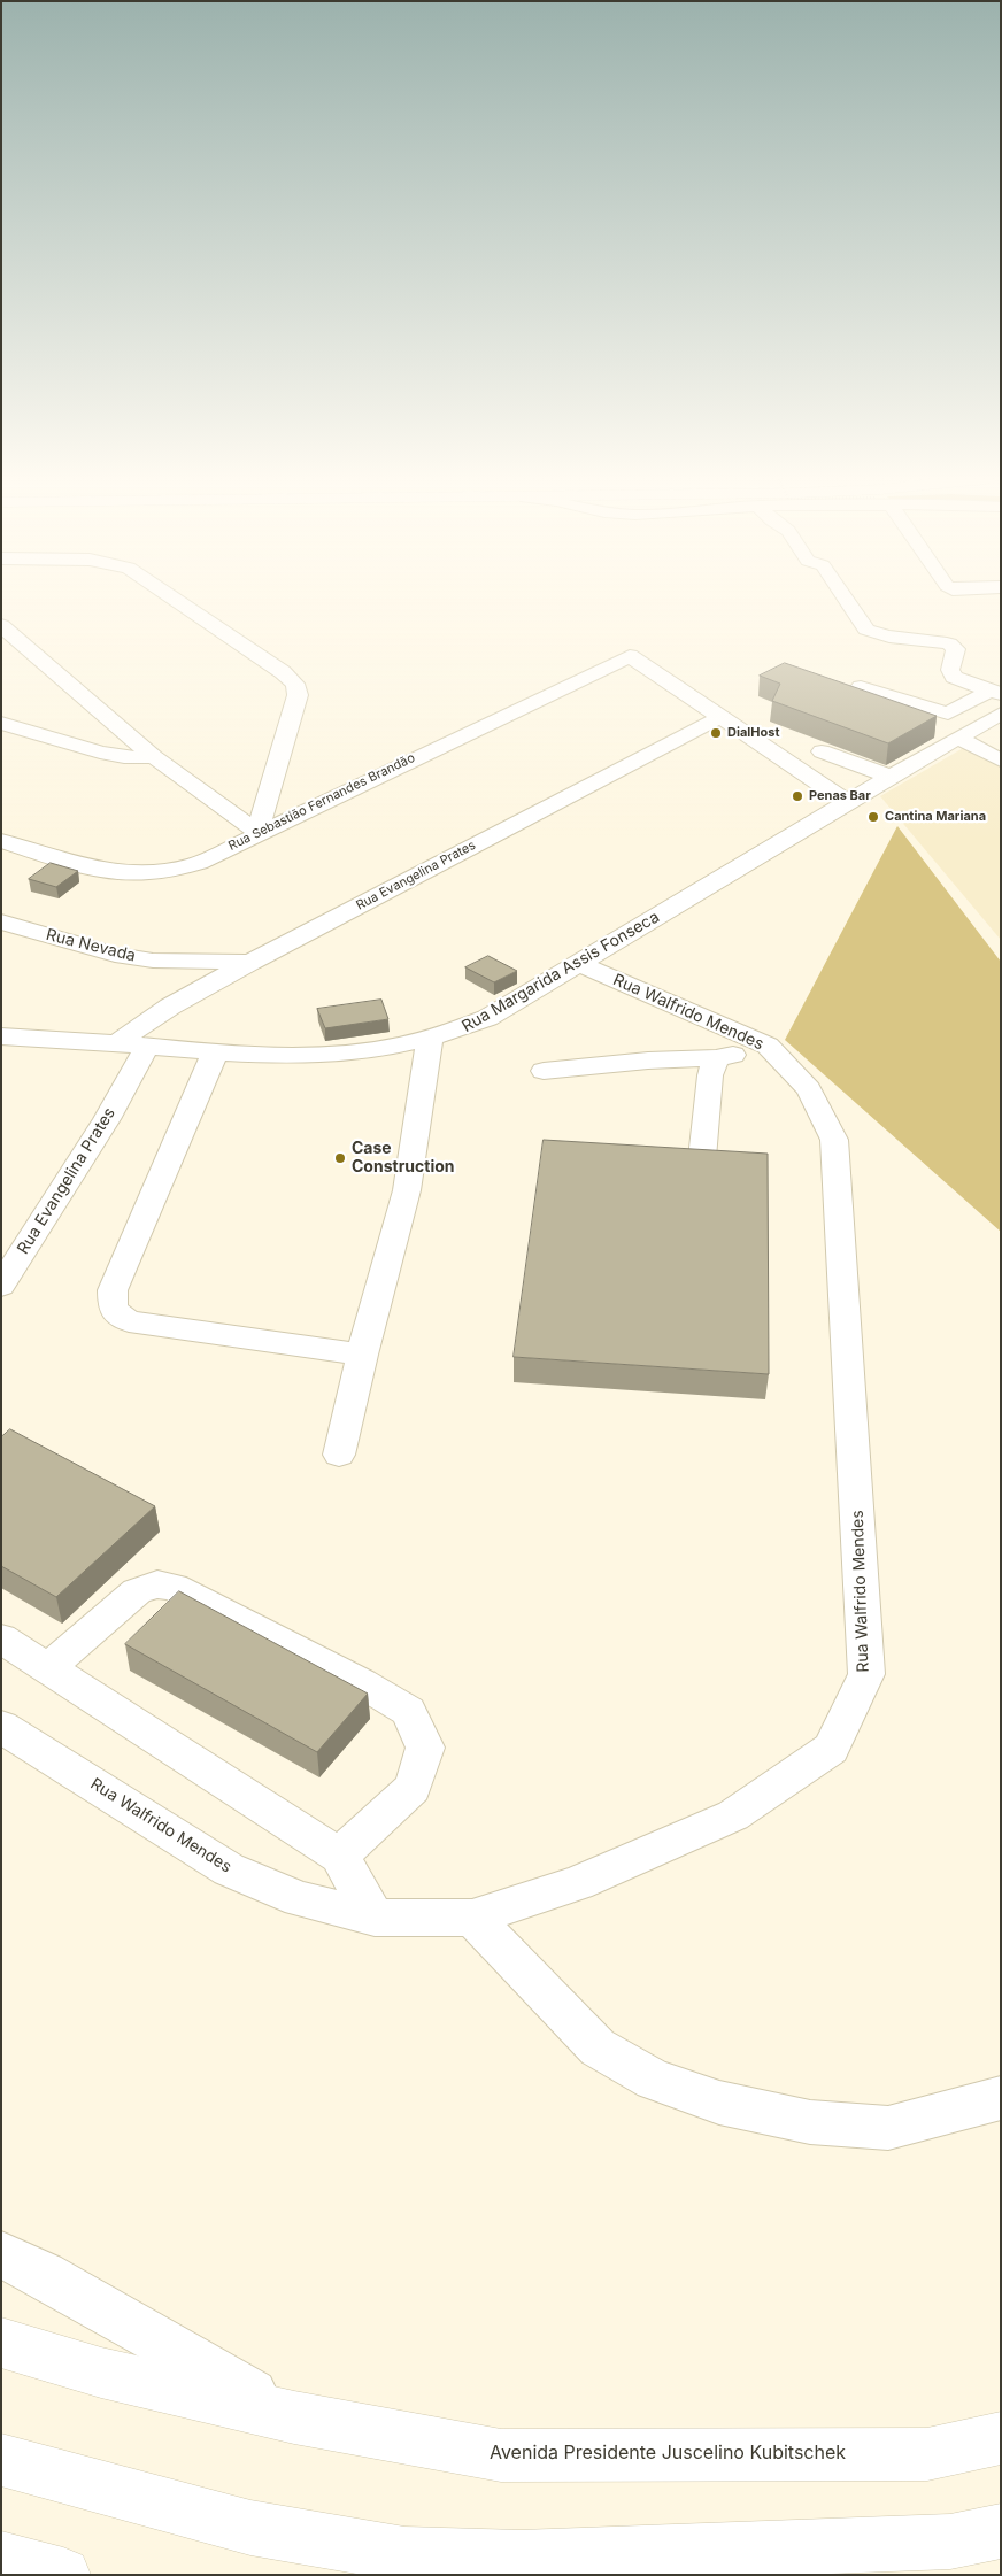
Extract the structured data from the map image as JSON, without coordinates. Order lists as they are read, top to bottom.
{
  "streets": {
    "main road": ["Avenida Presidente Juscelino Kubitschek"],
    "street": [
      "Rua Sebastião Fernandes Brandão",
      "Rua Evangelina Prates",
      "Rua Nevada",
      "Rua Margarida Assis Fonseca",
      "Rua Walfrido Mendes"
    ]
  },
  "crossings": [
    ["Rua Sebastião Fernandes Brandão", "Rua Evangelina Prates"],
    ["Rua Evangelina Prates", "Rua Nevada"],
    ["Rua Evangelina Prates", "Rua Margarida Assis Fonseca"],
    ["Rua Margarida Assis Fonseca", "Rua Walfrido Mendes"]
  ],
  "places": [
    "DialHost",
    "Penas Bar",
    "Cantina Mariana",
    "Case Construction"
  ]
}
